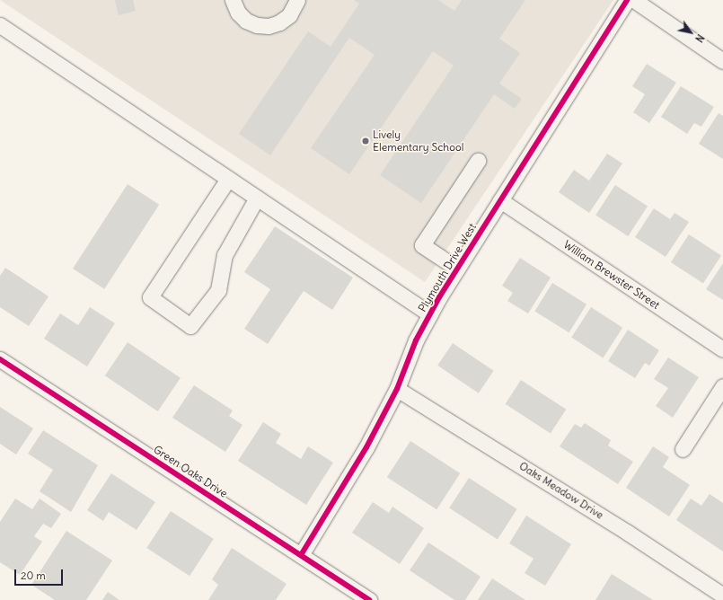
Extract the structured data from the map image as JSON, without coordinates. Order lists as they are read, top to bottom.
{
  "streets": {
    "street": [
      "Plymouth Drive West",
      "William Brewster Street",
      "Green Oaks Drive",
      "Oaks Meadow Drive"
    ]
  },
  "crossings": [
    ["Plymouth Drive West", "William Brewster Street"],
    ["Plymouth Drive West", "Green Oaks Drive"],
    ["Plymouth Drive West", "Oaks Meadow Drive"]
  ],
  "places": ["Lively Elementary School"],
  "scale_bar": "20 m",
  "north": "bottom right"
}
